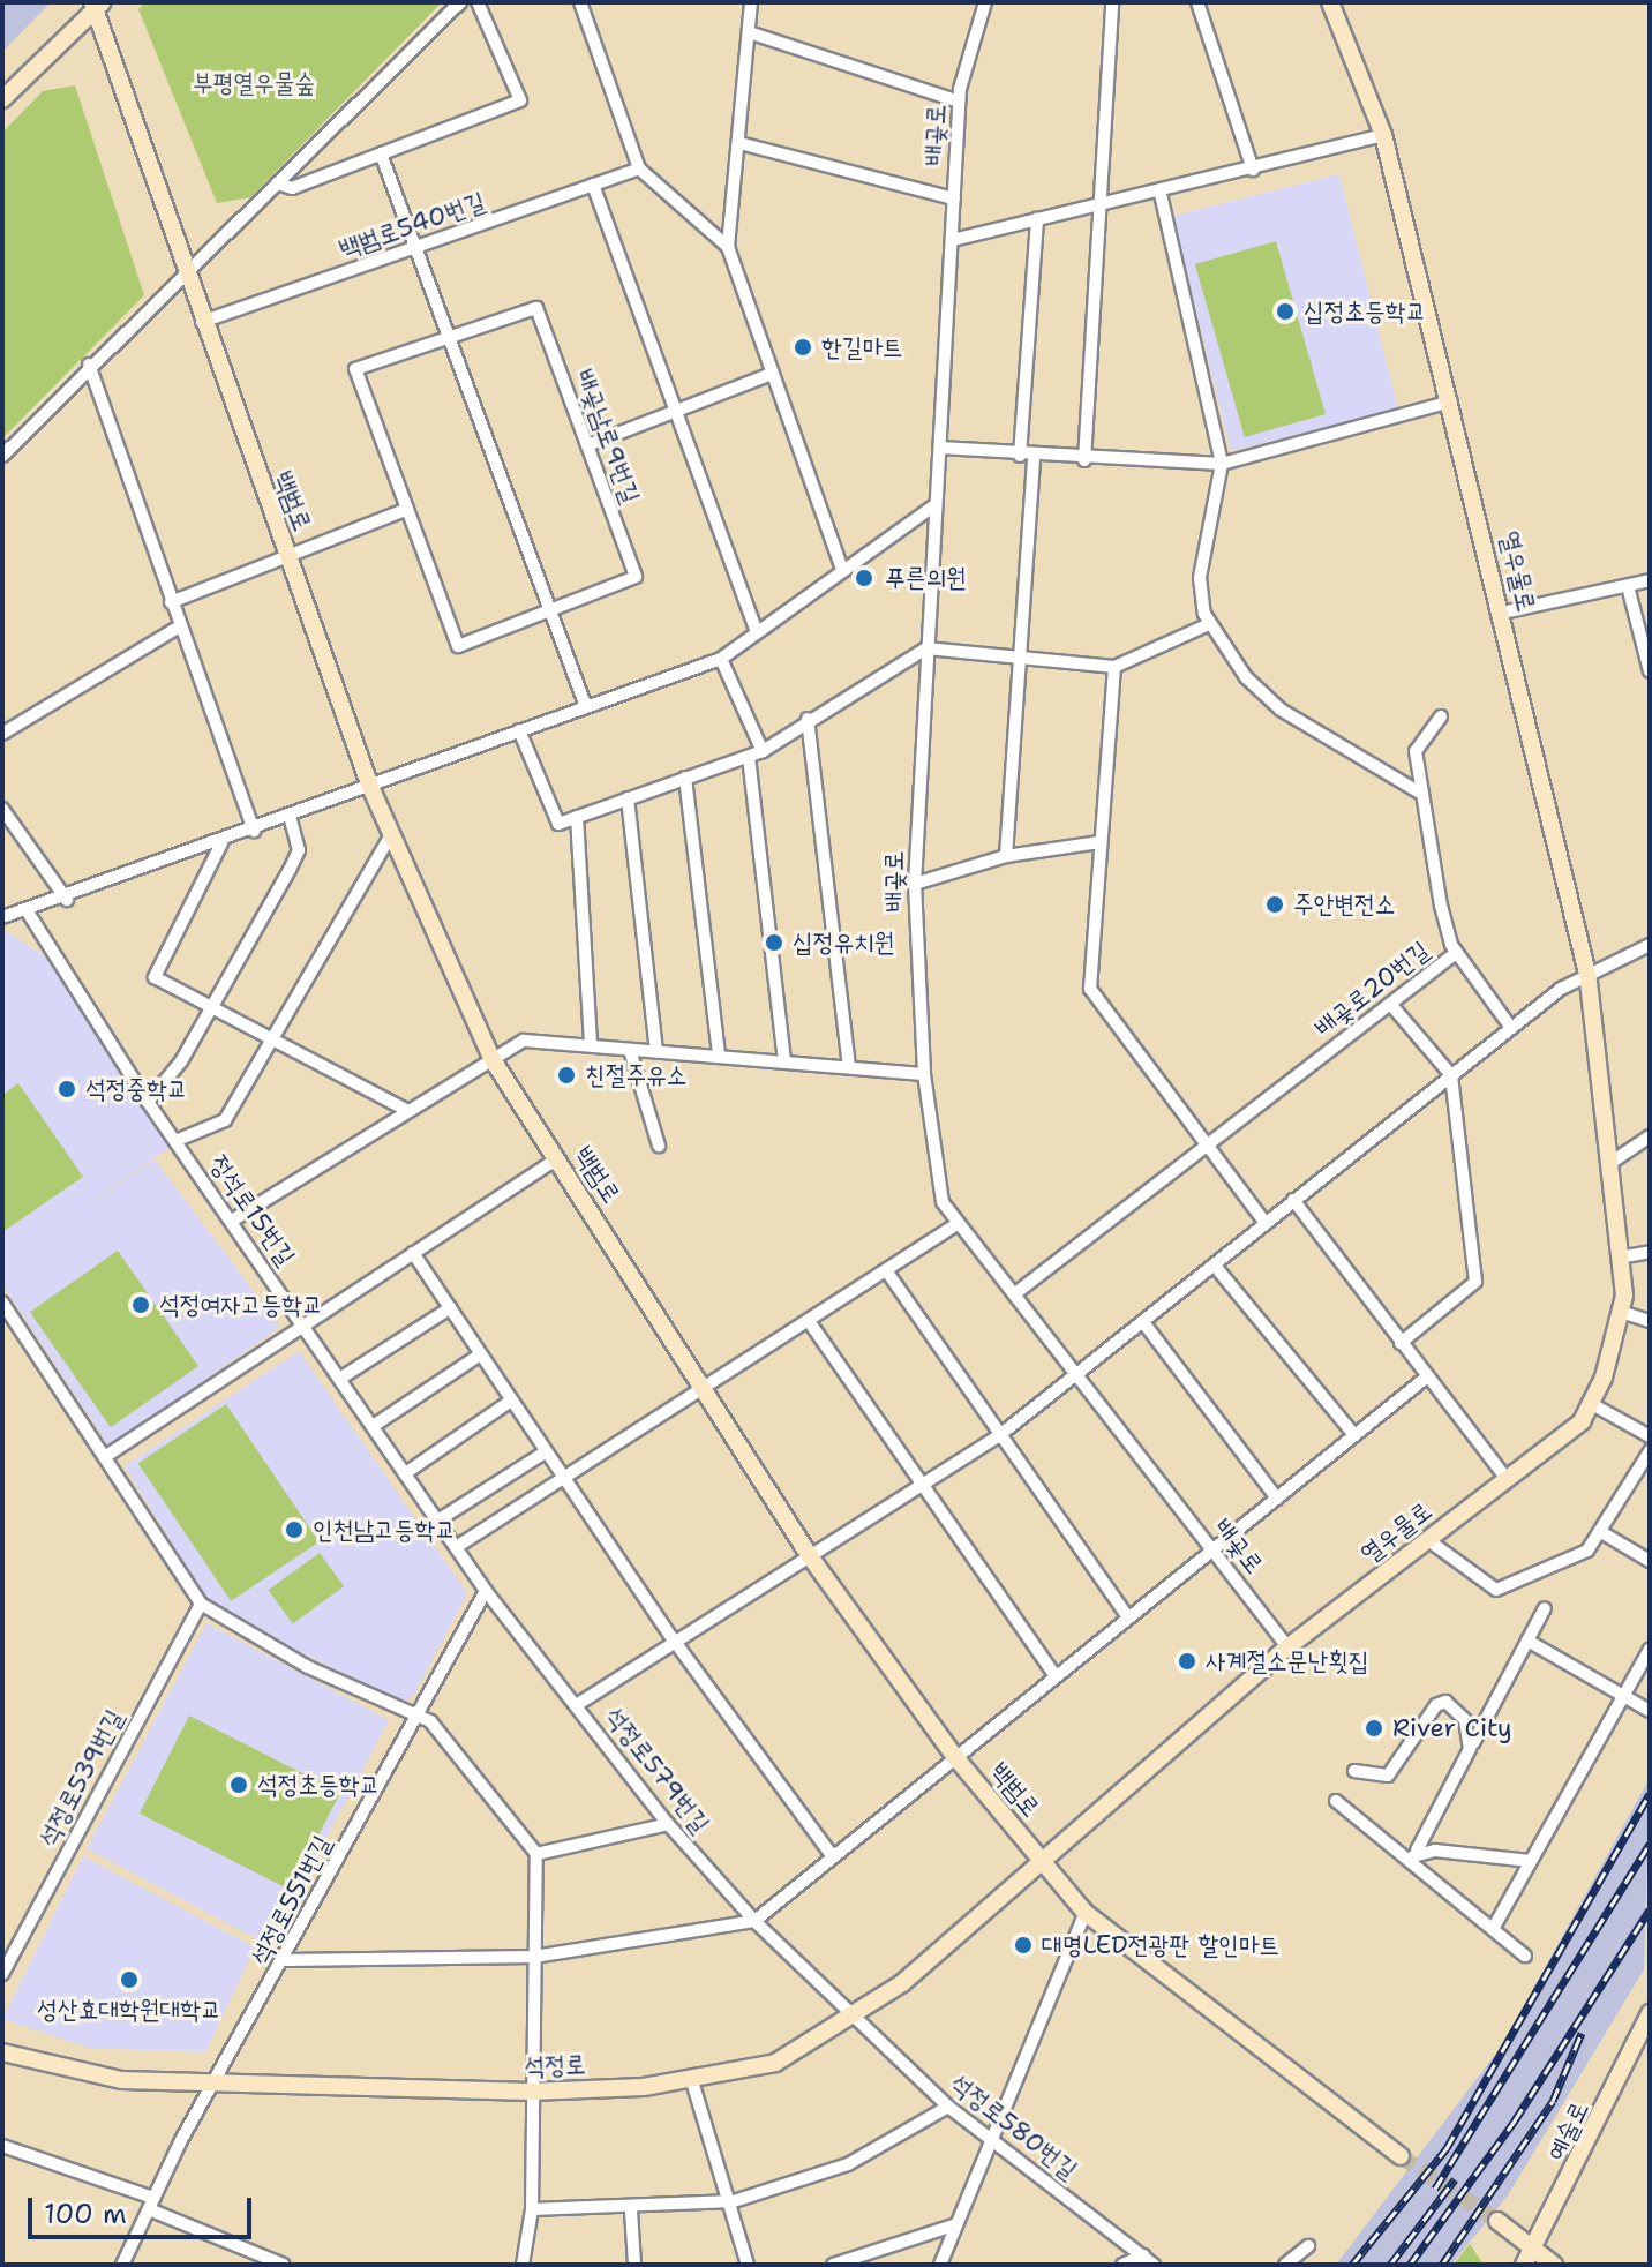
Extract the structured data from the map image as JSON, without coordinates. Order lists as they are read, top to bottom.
{
  "streets": {
    "main road": [
      "백범로",
      "열우물로",
      "석정로",
      "예술로"
    ],
    "street": [
      "배곶로",
      "백범로540번길",
      "배곶남로9번길",
      "배곶로20번길",
      "정석로15번길",
      "석정로579번길",
      "석정로539번길",
      "석정로551번길",
      "석정로580번길"
    ]
  },
  "crossings": [
    ["배곶로", "열우물로"],
    ["배곶로", "배곶로20번길"],
    ["백범로540번길", "백범로"],
    ["백범로", "열우물로"],
    ["백범로", "석정로"],
    ["열우물로", "석정로"],
    ["정석로15번길", "석정로579번길"],
    ["석정로579번길", "석정로551번길"],
    ["석정로579번길", "석정로"],
    ["석정로579번길", "석정로580번길"],
    ["석정로551번길", "석정로"],
    ["석정로", "석정로580번길"]
  ],
  "parks": ["부평열우물숲"],
  "places": [
    "십정초등학교",
    "한길마트",
    "푸른의원",
    "주안변전소",
    "십정유치원",
    "친절주유소",
    "석정중학교",
    "석정여자고등학교",
    "인천남고등학교",
    "사계절소문난횟집",
    "River City",
    "석정초등학교",
    "대명LED전광판 할인마트",
    "성산효대학원대학교"
  ],
  "scale_bar": "100 m"
}
